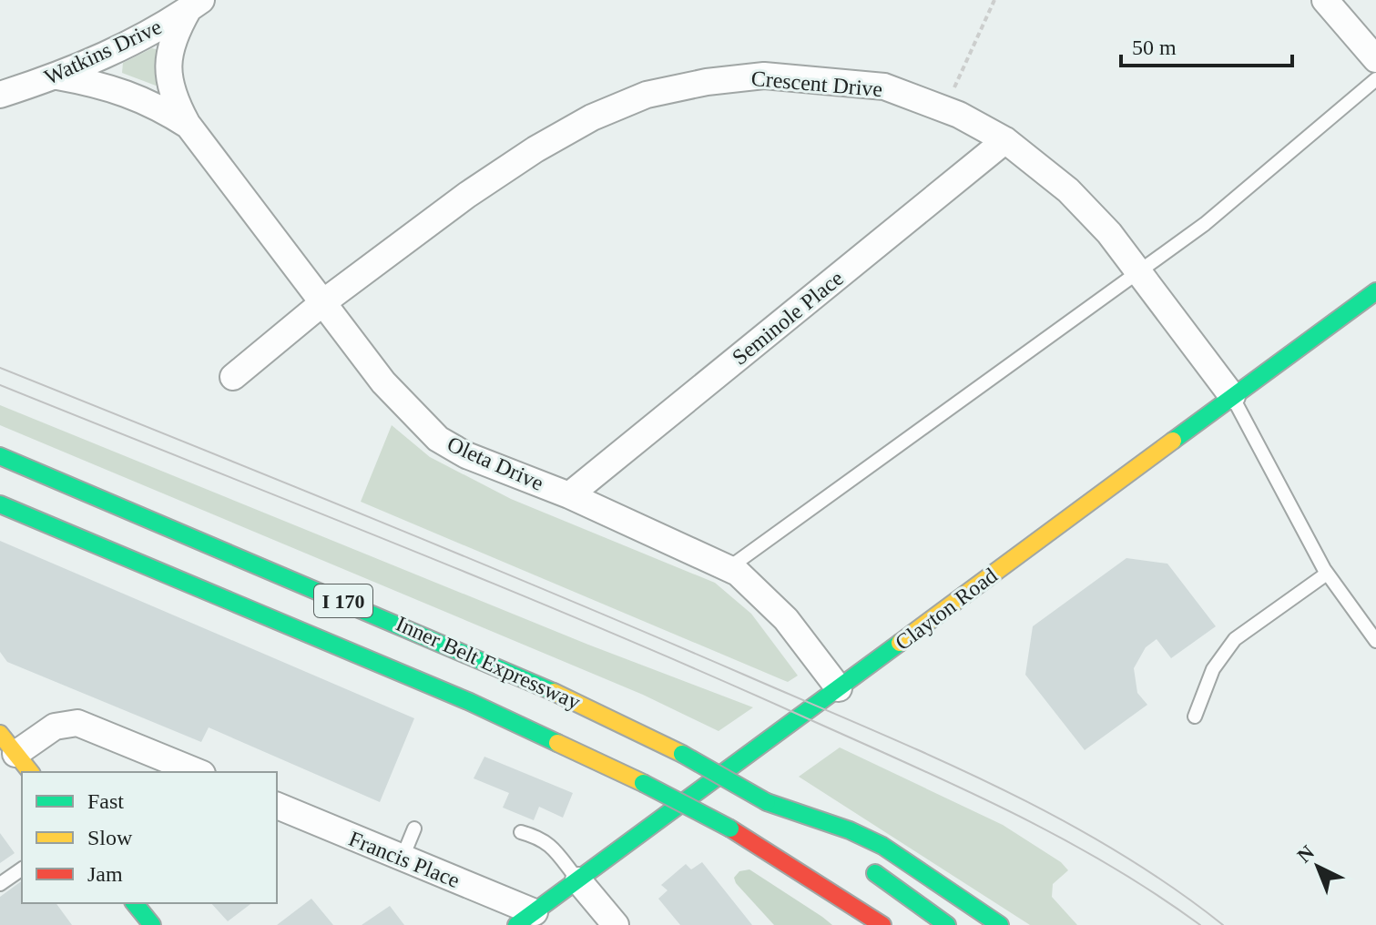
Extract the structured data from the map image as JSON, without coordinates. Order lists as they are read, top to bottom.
{
  "streets": {
    "main road": ["I 170", "Clayton Road", "Inner Belt Expressway"],
    "street": [
      "Watkins Drive",
      "Crescent Drive",
      "Seminole Place",
      "Oleta Drive",
      "Francis Place"
    ]
  },
  "crossings": [
    ["Watkins Drive", "Oleta Drive"],
    ["Crescent Drive", "Seminole Place"],
    ["Crescent Drive", "Oleta Drive"],
    ["Crescent Drive", "Clayton Road"],
    ["Seminole Place", "Oleta Drive"],
    ["Oleta Drive", "Clayton Road"],
    ["Clayton Road", "Francis Place"]
  ],
  "legend": ["Fast", "Slow", "Jam"],
  "scale_bar": "50 m",
  "north": "top left"
}
